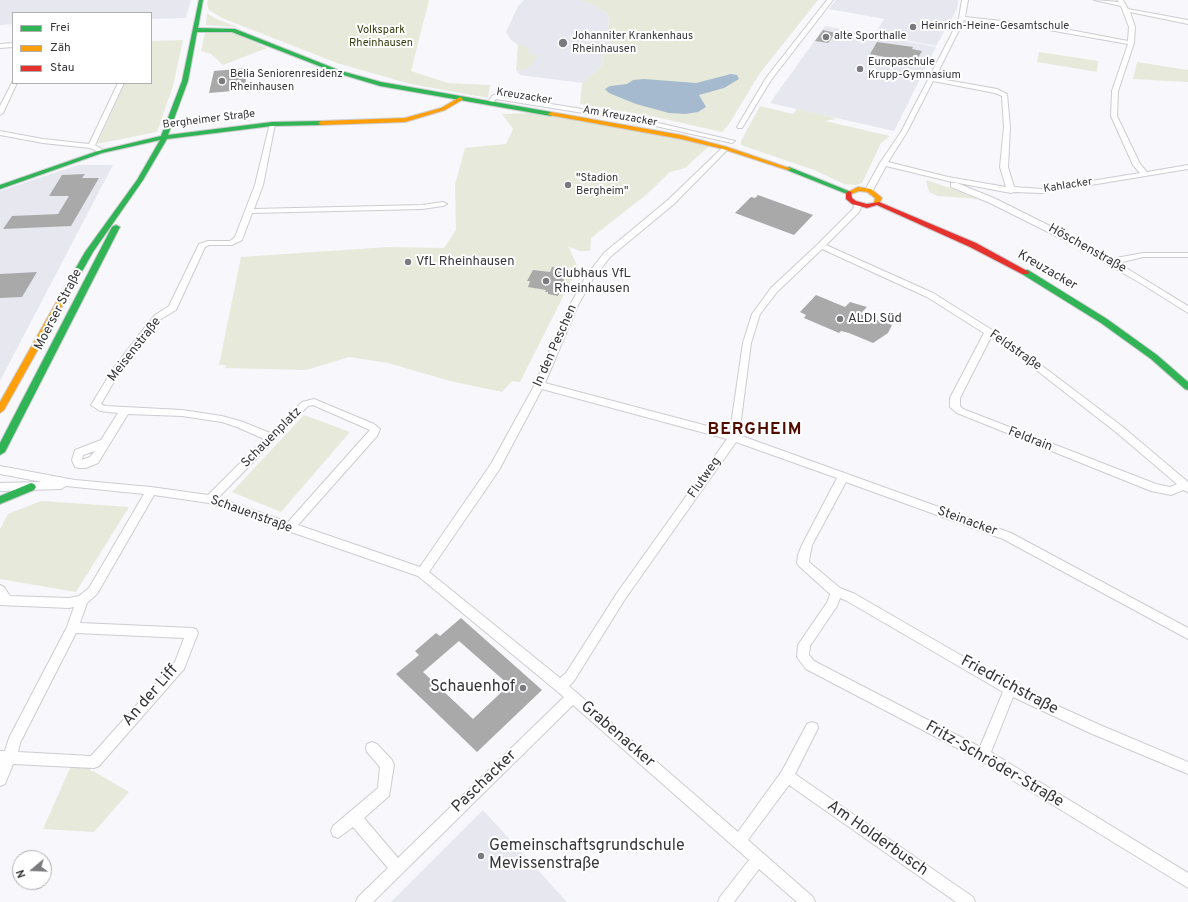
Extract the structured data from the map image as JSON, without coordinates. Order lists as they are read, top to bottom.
{
  "streets": {
    "street": [
      "Kreuzacker",
      "Am Kreuzacker",
      "Bergheimer Straße",
      "Kahlacker",
      "Höschenstraße",
      "Moerser Straße",
      "In den Peschen",
      "Meisenstraße",
      "Feldstraße",
      "Schauenplatz",
      "Feldrain",
      "Flutweg",
      "Schauenstraße",
      "Steinacker",
      "Friedrichstraße",
      "An der Liff",
      "Grabenacker",
      "Fritz-Schröder-Straße",
      "Paschacker",
      "Am Holderbusch"
    ]
  },
  "crossings": [
    ["Kreuzacker", "Am Kreuzacker"],
    ["Kreuzacker", "Bergheimer Straße"],
    ["Kreuzacker", "Moerser Straße"],
    ["Kreuzacker", "In den Peschen"],
    ["Kreuzacker", "Flutweg"],
    ["Bergheimer Straße", "Moerser Straße"],
    ["Bergheimer Straße", "Meisenstraße"],
    ["Kahlacker", "Höschenstraße"],
    ["In den Peschen", "Schauenstraße"],
    ["In den Peschen", "Steinacker"],
    ["In den Peschen", "Grabenacker"],
    ["Feldstraße", "Feldrain"],
    ["Feldstraße", "Flutweg"],
    ["Schauenplatz", "Schauenstraße"],
    ["Flutweg", "Steinacker"],
    ["Flutweg", "Grabenacker"],
    ["Schauenstraße", "Grabenacker"],
    ["Steinacker", "Friedrichstraße"],
    ["Friedrichstraße", "Fritz-Schröder-Straße"],
    ["Grabenacker", "Paschacker"]
  ],
  "districts": ["BERGHEIM"],
  "parks": ["Volkspark Rheinhausen"],
  "places": [
    "Heinrich-Heine-Gesamtschule",
    "alte Sporthalle",
    "Johanniter Krankenhaus Rheinhausen",
    "Europaschule Krupp-Gymnasium",
    "Belia Seniorenresidenz Rheinhausen",
    "\"Stadion Bergheim\"",
    "VfL Rheinhausen",
    "Clubhaus VfL Rheinhausen",
    "ALDI Süd",
    "Schauenhof",
    "Gemeinschaftsgrundschule Mevissenstraße"
  ],
  "legend": ["Frei", "Zäh", "Stau"],
  "north": "left"
}
